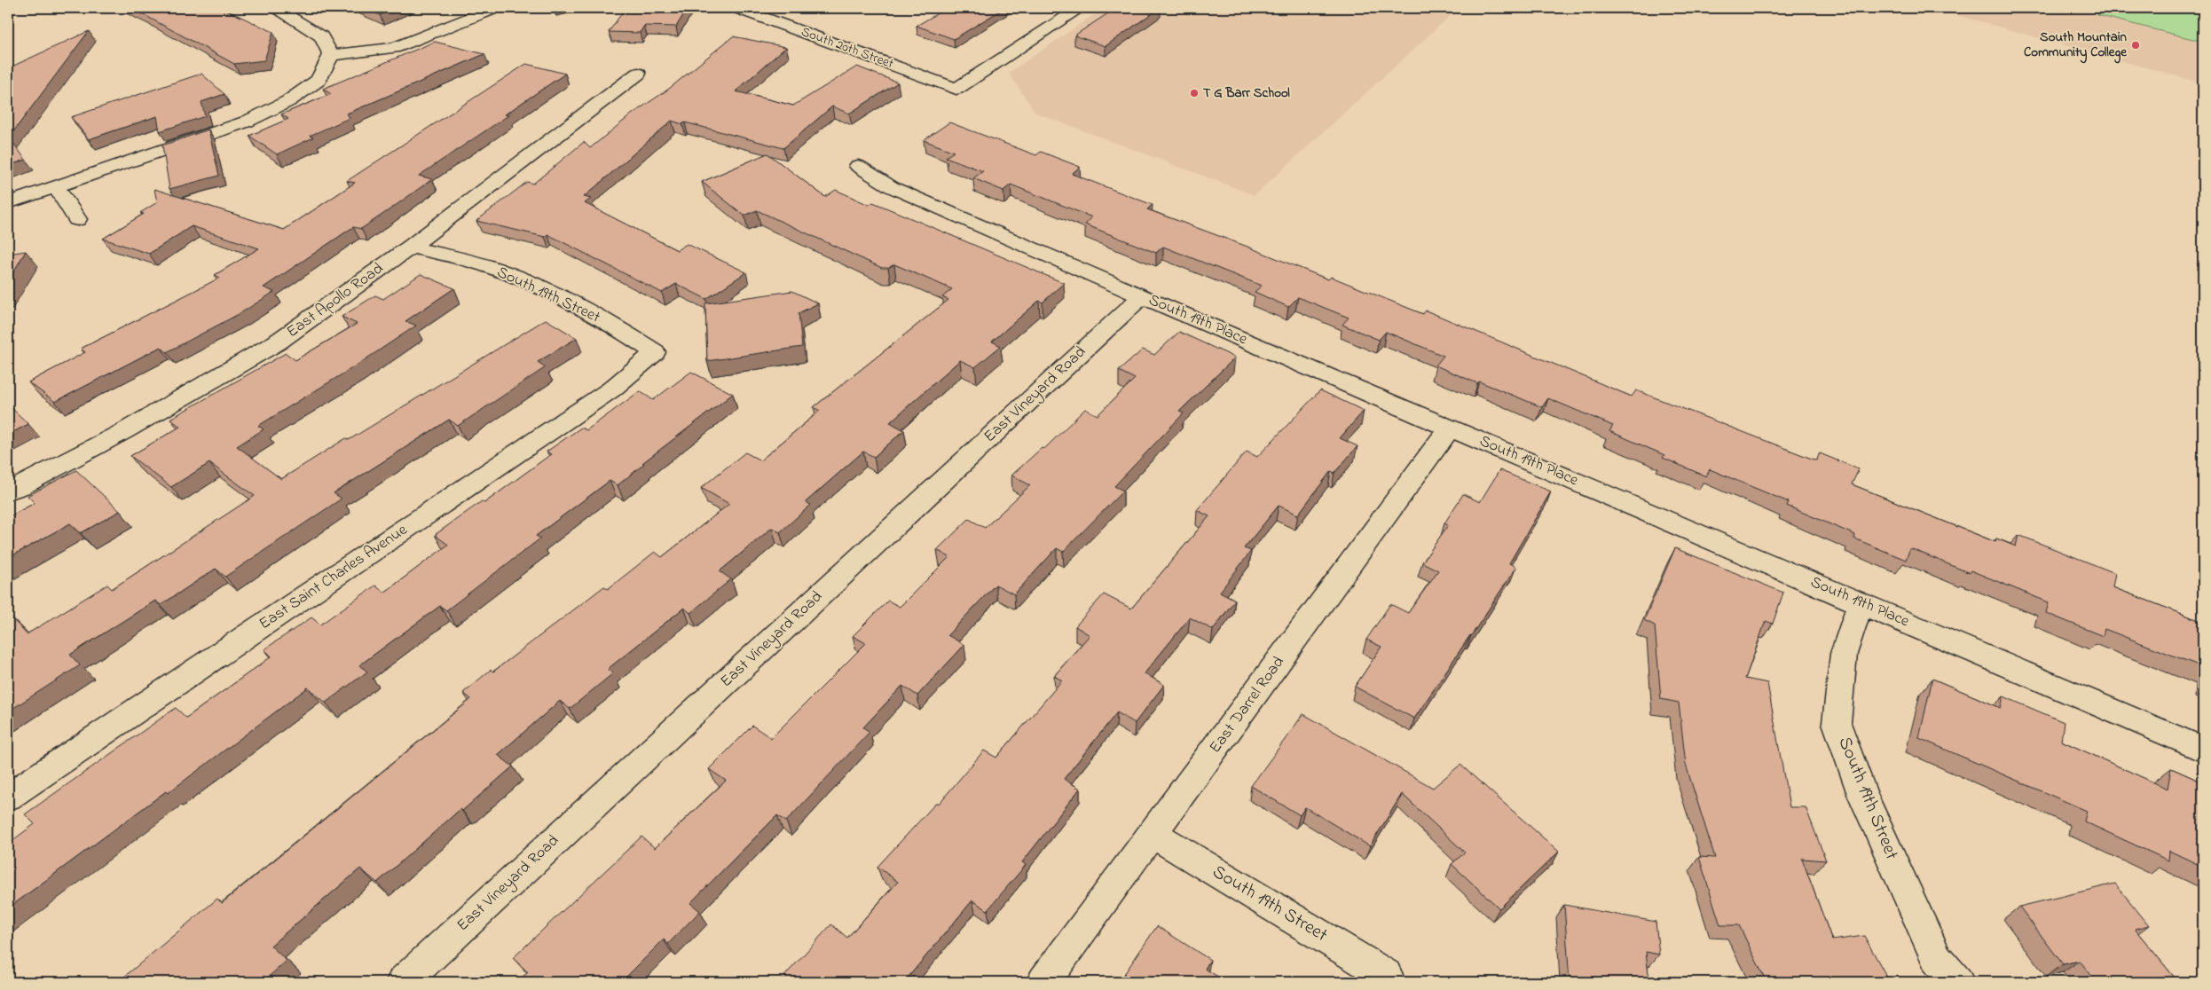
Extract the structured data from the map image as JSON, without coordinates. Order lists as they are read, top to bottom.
{
  "streets": {
    "street": [
      "South 20th Street",
      "South 19th Street",
      "East Apollo Road",
      "South 19th Place",
      "East Vineyard Road",
      "East Saint Charles Avenue",
      "East Darrel Road"
    ]
  },
  "crossings": [
    ["South 19th Street", "East Apollo Road"],
    ["South 19th Street", "South 19th Place"],
    ["South 19th Street", "East Saint Charles Avenue"],
    ["South 19th Street", "East Darrel Road"],
    ["South 19th Place", "East Vineyard Road"],
    ["South 19th Place", "East Darrel Road"]
  ],
  "places": ["South Mountain Community College", "T G Barr School"]
}
